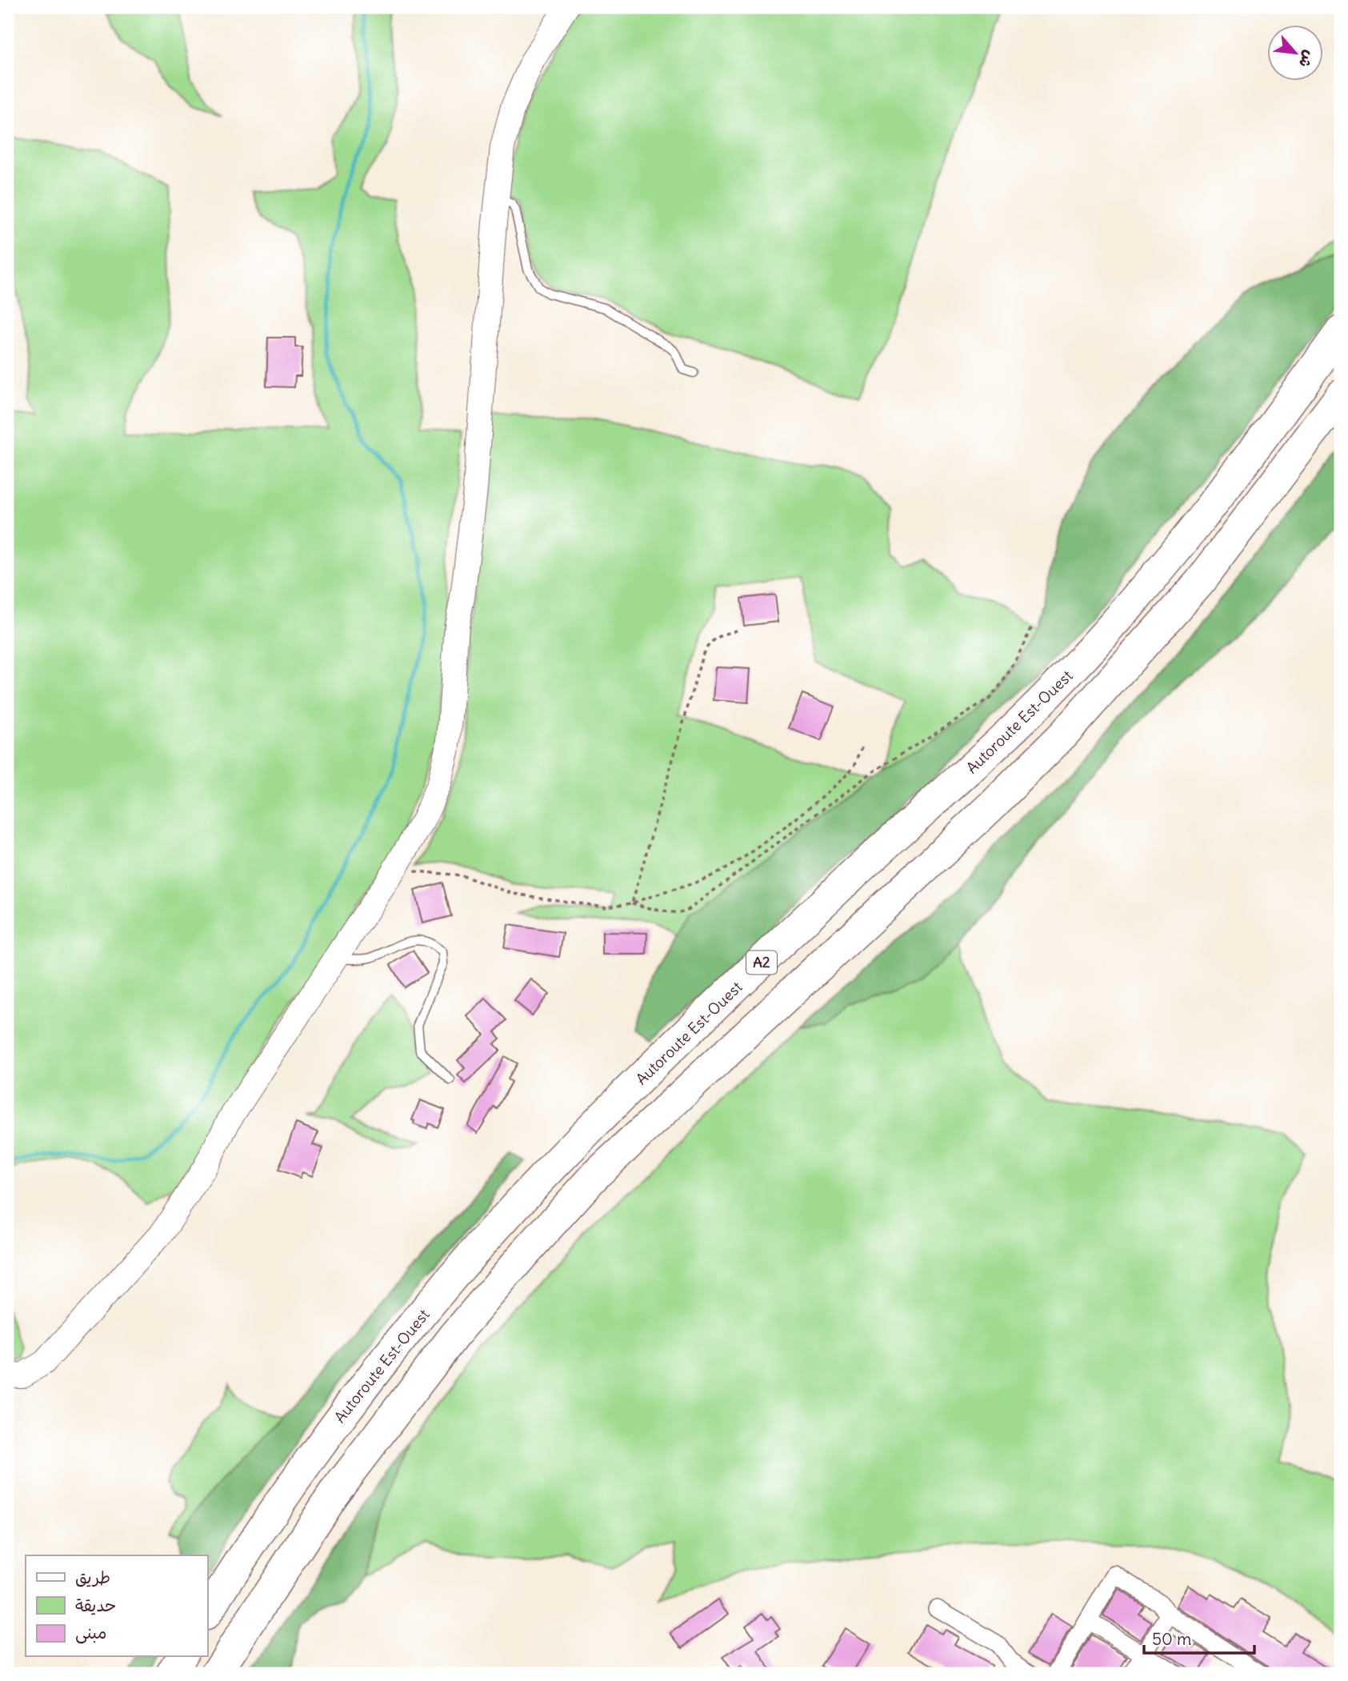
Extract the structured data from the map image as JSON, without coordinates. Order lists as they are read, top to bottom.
{
  "streets": {
    "highway": ["Autoroute Est-Ouest", "A2"]
  },
  "legend": ["طريق", "حديقة", "مبنى"],
  "scale_bar": "50 m",
  "north": "bottom right"
}
